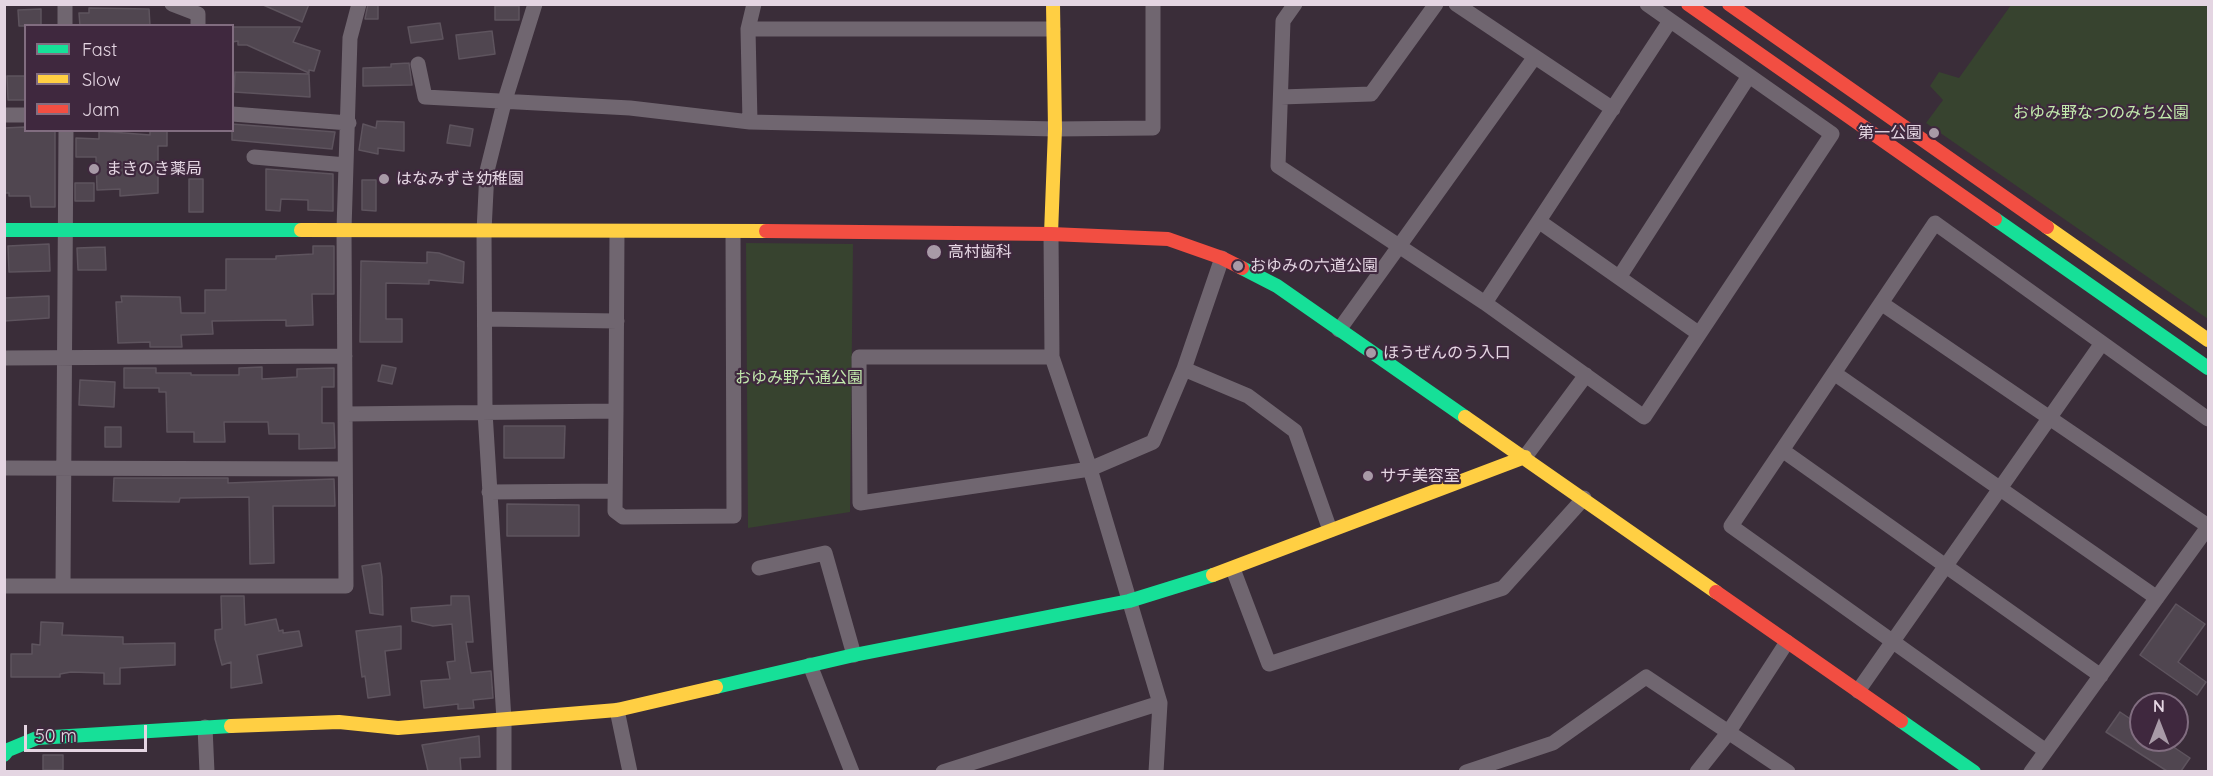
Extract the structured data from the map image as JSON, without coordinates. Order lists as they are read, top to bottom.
{
  "parks": ["おゆみ野なつのみち公園", "おゆみ野六通公園"],
  "places": [
    "第一公園",
    "まきのき薬局",
    "はなみずき幼稚園",
    "高村歯科",
    "おゆみの六道公園",
    "ほうぜんのう入口",
    "サチ美容室"
  ],
  "legend": ["Fast", "Slow", "Jam"],
  "scale_bar": "50 m",
  "north": "top"
}
